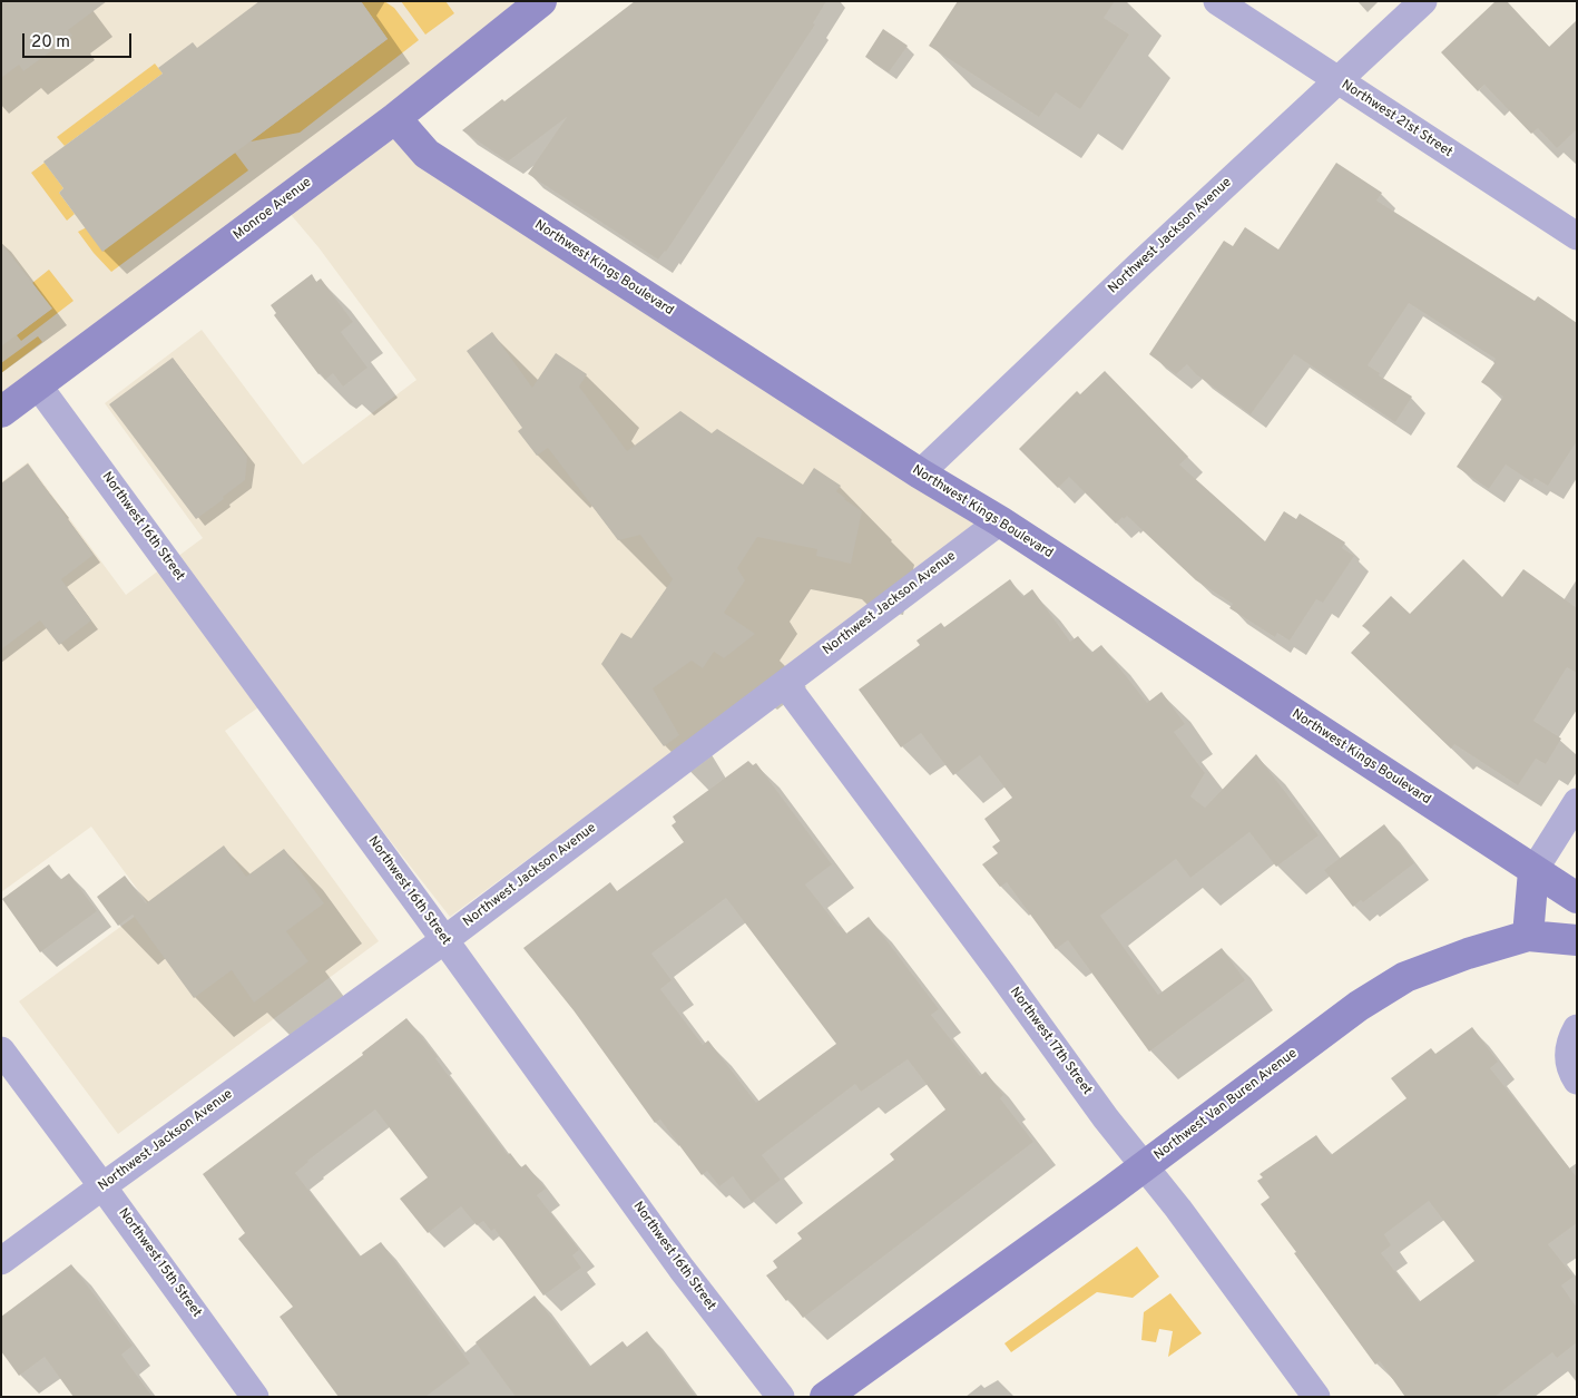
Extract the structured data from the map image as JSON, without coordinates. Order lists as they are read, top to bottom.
{
  "streets": {
    "street": [
      "Northwest 21st Street",
      "Monroe Avenue",
      "Northwest Jackson Avenue",
      "Northwest Kings Boulevard",
      "Northwest 16th Street",
      "Northwest 17th Street",
      "Northwest Van Buren Avenue",
      "Northwest 15th Street"
    ]
  },
  "crossings": [
    ["Northwest 21st Street", "Northwest Jackson Avenue"],
    ["Monroe Avenue", "Northwest Kings Boulevard"],
    ["Monroe Avenue", "Northwest 16th Street"],
    ["Northwest Jackson Avenue", "Northwest Kings Boulevard"],
    ["Northwest Jackson Avenue", "Northwest 16th Street"],
    ["Northwest Jackson Avenue", "Northwest 17th Street"],
    ["Northwest Jackson Avenue", "Northwest 15th Street"],
    ["Northwest 17th Street", "Northwest Van Buren Avenue"]
  ],
  "scale_bar": "20 m"
}
